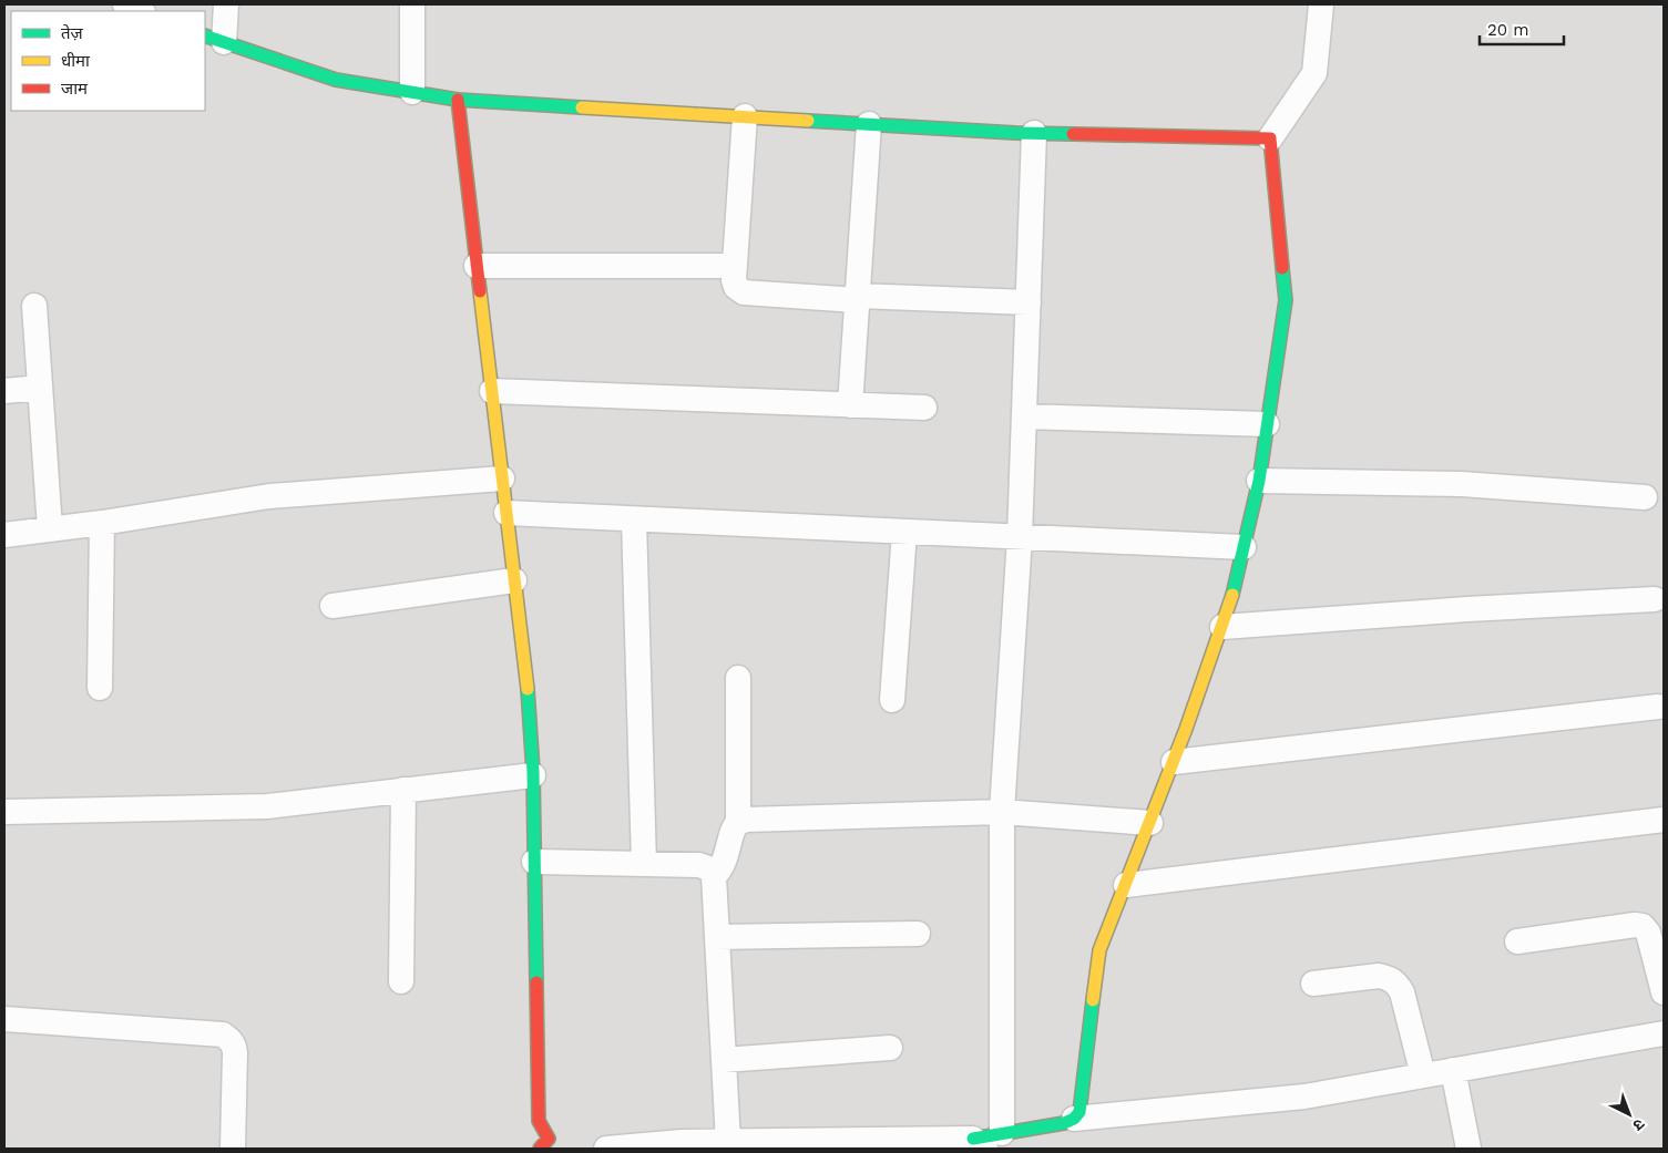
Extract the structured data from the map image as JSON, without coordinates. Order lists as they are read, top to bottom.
{
  "legend": ["तेज़", "धीमा", "जाम"],
  "scale_bar": "20 m",
  "north": "bottom right"
}
